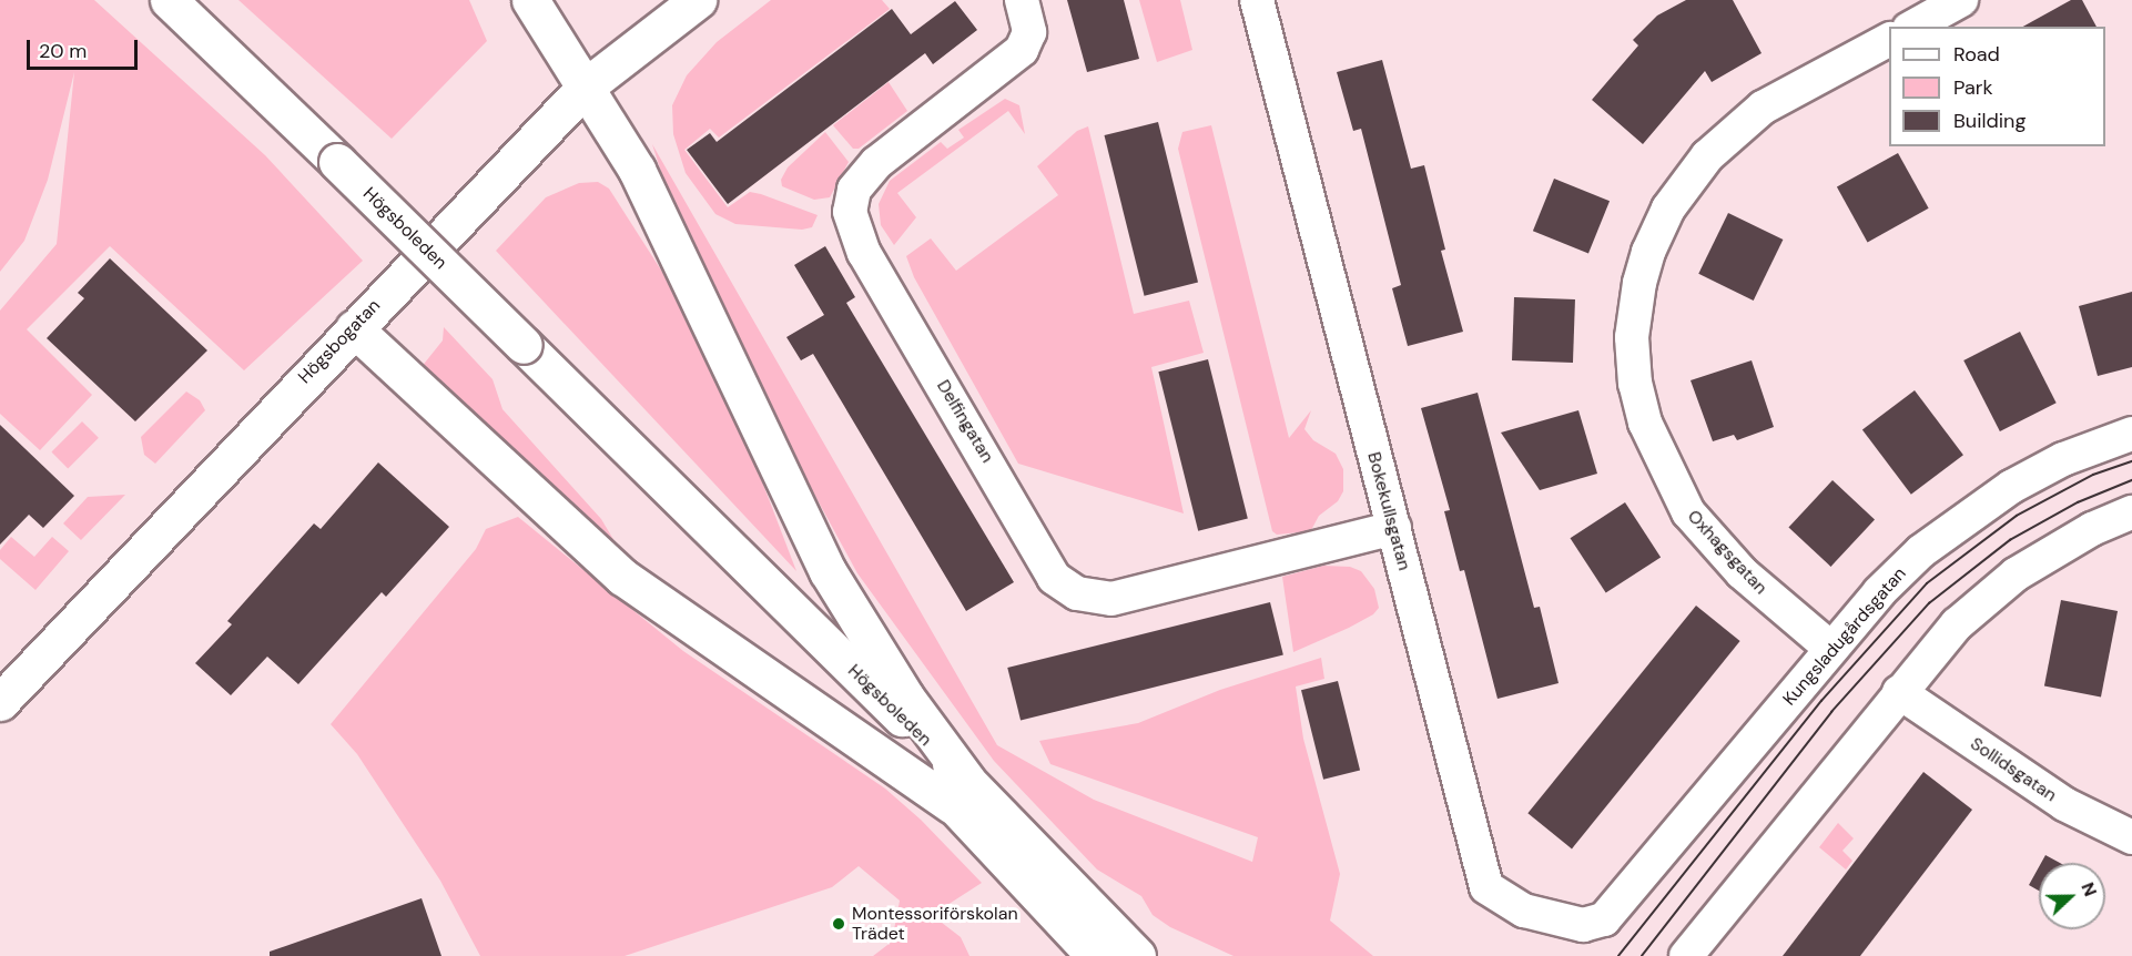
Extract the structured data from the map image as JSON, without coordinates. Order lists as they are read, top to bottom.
{
  "streets": {
    "main road": ["Högsboleden", "Högsbogatan"],
    "street": [
      "Delfingatan",
      "Bokekullsgatan",
      "Oxhagsgatan",
      "Kungsladugårdsgatan",
      "Sollidsgatan"
    ]
  },
  "crossings": [
    ["Delfingatan", "Bokekullsgatan"],
    ["Bokekullsgatan", "Kungsladugårdsgatan"],
    ["Oxhagsgatan", "Kungsladugårdsgatan"]
  ],
  "places": ["Montessoriförskolan Trädet"],
  "legend": ["Road", "Park", "Building"],
  "scale_bar": "20 m",
  "north": "right"
}
